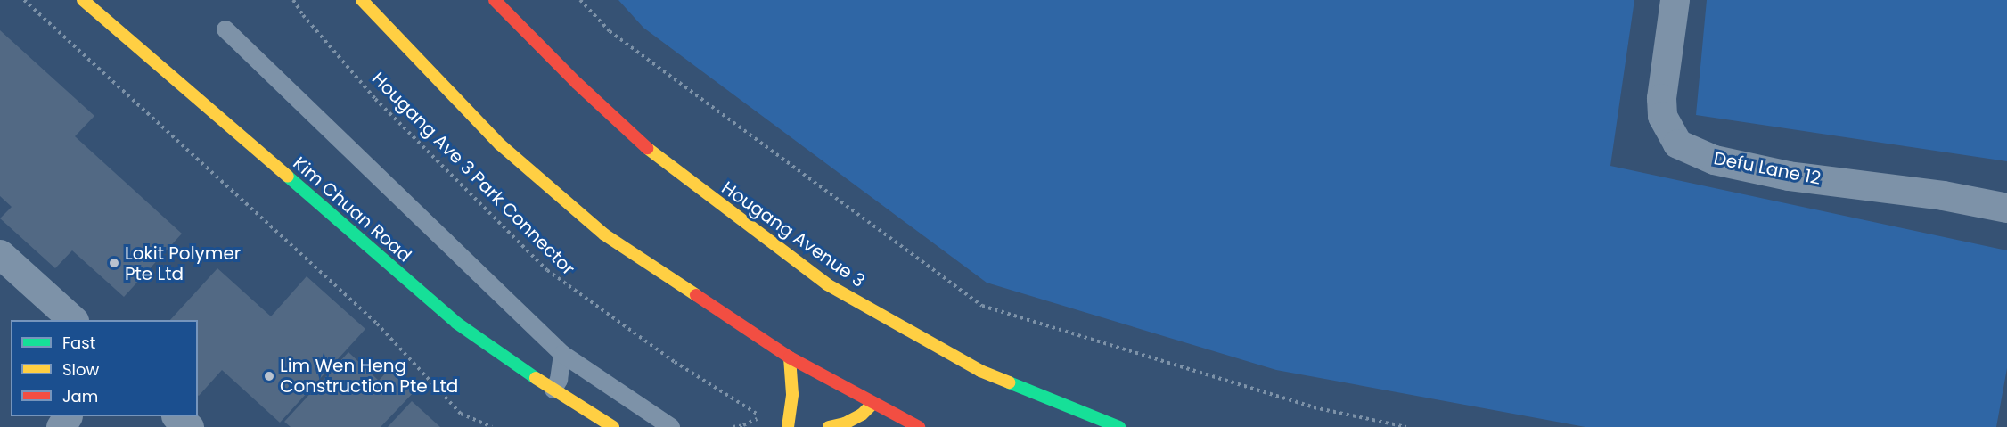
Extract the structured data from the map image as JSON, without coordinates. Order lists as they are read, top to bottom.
{
  "streets": {
    "main road": ["Kim Chuan Road", "Hougang Avenue 3"],
    "street": ["Defu Lane 12"],
    "path": ["Hougang Ave 3 Park Connector"]
  },
  "places": ["Lokit Polymer Pte Ltd", "Lim Wen Heng Construction Pte Ltd"],
  "legend": ["Fast", "Slow", "Jam"]
}
